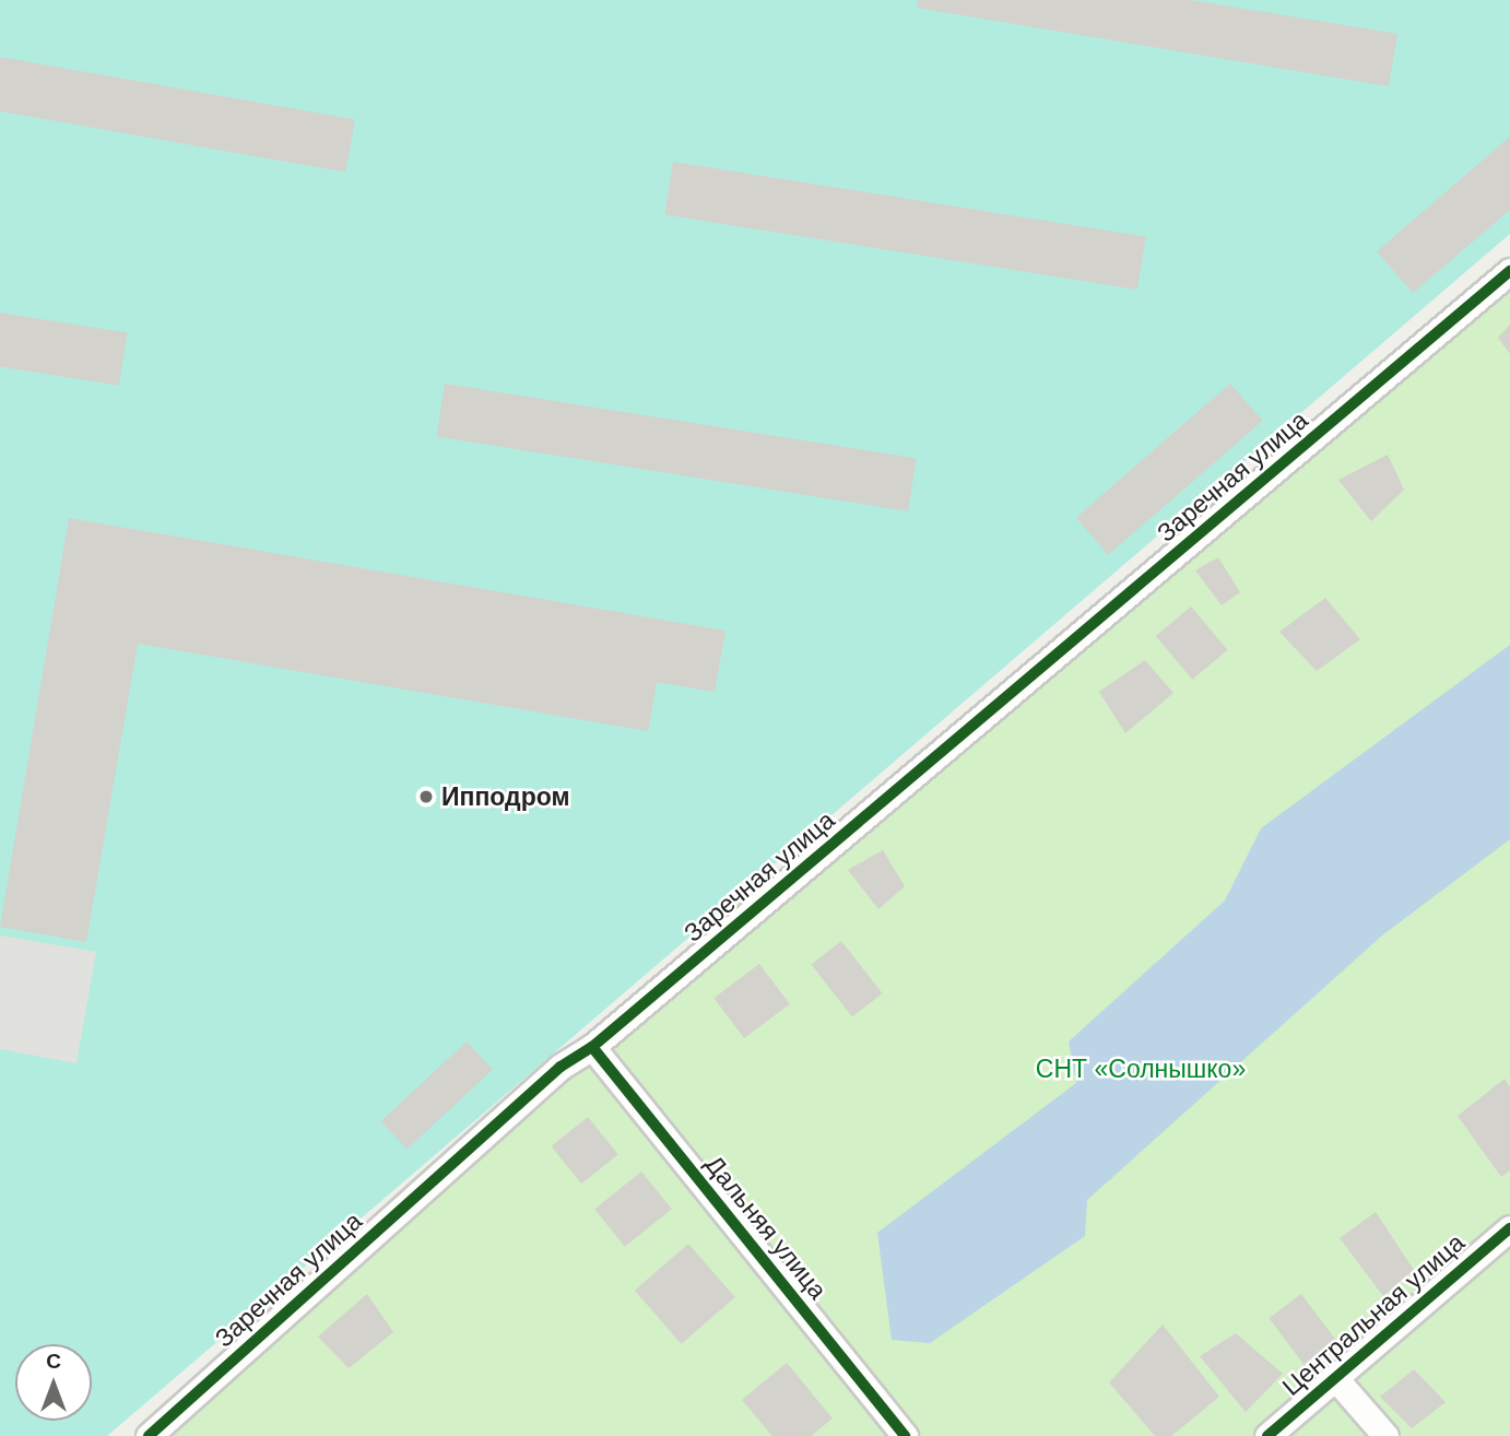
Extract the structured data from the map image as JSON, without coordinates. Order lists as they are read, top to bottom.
{
  "streets": {
    "street": ["Заречная улица", "Дальняя улица", "Центральная улица"]
  },
  "crossings": [
    ["Заречная улица", "Дальняя улица"]
  ],
  "parks": ["СНТ «Солнышко»"],
  "places": ["Ипподром"],
  "north": "top"
}
